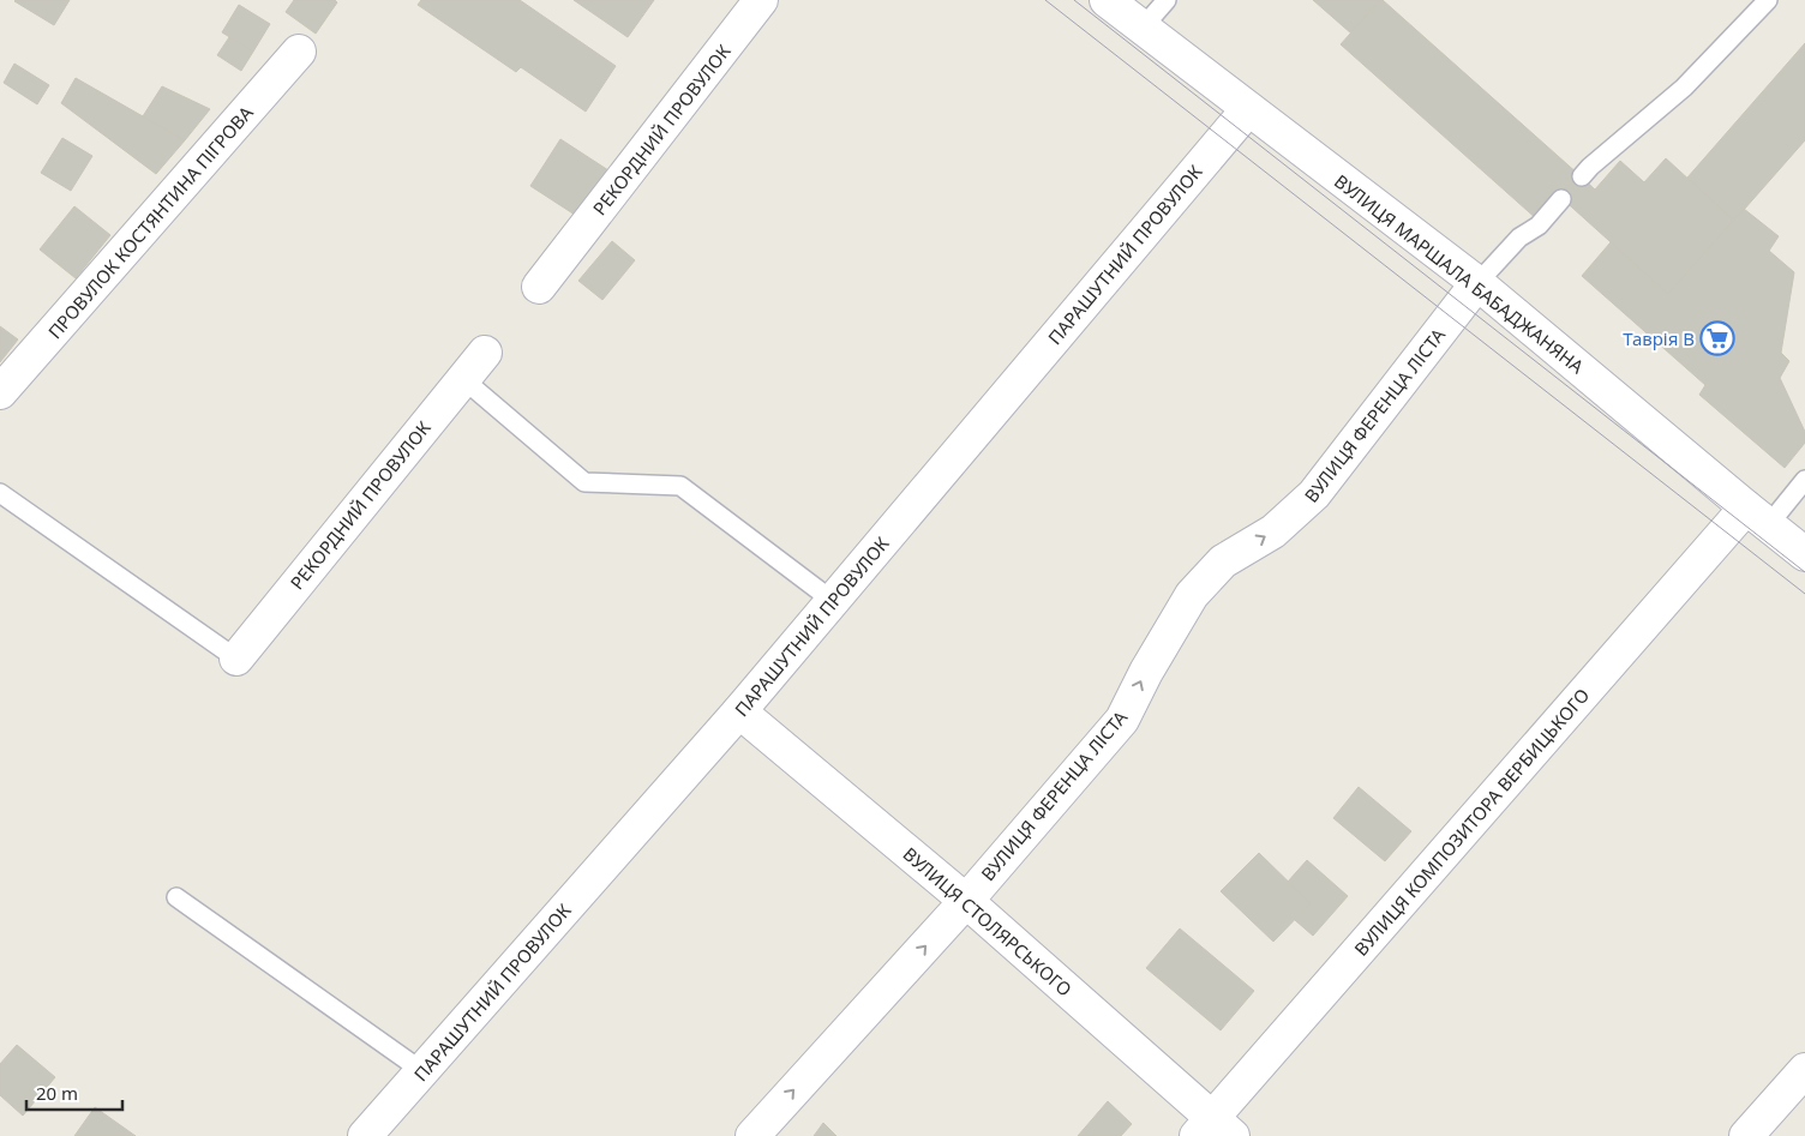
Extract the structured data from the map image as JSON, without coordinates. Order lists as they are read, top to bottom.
{
  "streets": {
    "street": [
      "РЕКОРДНИЙ ПРОВУЛОК",
      "ПРОВУЛОК КОСТЯНТИНА ПІГРОВА",
      "ПАРАШУТНИЙ ПРОВУЛОК",
      "ВУЛИЦЯ МАРШАЛА БАБАДЖАНЯНА",
      "ВУЛИЦЯ ФЕРЕНЦА ЛІСТА",
      "ВУЛИЦЯ КОМПОЗИТОРА ВЕРБИЦЬКОГО",
      "ВУЛИЦЯ СТОЛЯРСЬКОГО"
    ]
  },
  "crossings": [
    ["ПАРАШУТНИЙ ПРОВУЛОК", "ВУЛИЦЯ МАРШАЛА БАБАДЖАНЯНА"],
    ["ПАРАШУТНИЙ ПРОВУЛОК", "ВУЛИЦЯ СТОЛЯРСЬКОГО"],
    ["ВУЛИЦЯ МАРШАЛА БАБАДЖАНЯНА", "ВУЛИЦЯ ФЕРЕНЦА ЛІСТА"],
    ["ВУЛИЦЯ МАРШАЛА БАБАДЖАНЯНА", "ВУЛИЦЯ КОМПОЗИТОРА ВЕРБИЦЬКОГО"],
    ["ВУЛИЦЯ ФЕРЕНЦА ЛІСТА", "ВУЛИЦЯ СТОЛЯРСЬКОГО"],
    ["ВУЛИЦЯ КОМПОЗИТОРА ВЕРБИЦЬКОГО", "ВУЛИЦЯ СТОЛЯРСЬКОГО"]
  ],
  "one_way": ["ВУЛИЦЯ ФЕРЕНЦА ЛІСТА"],
  "places": {
    "supermarket": ["Таврія В"]
  },
  "scale_bar": "20 m"
}
